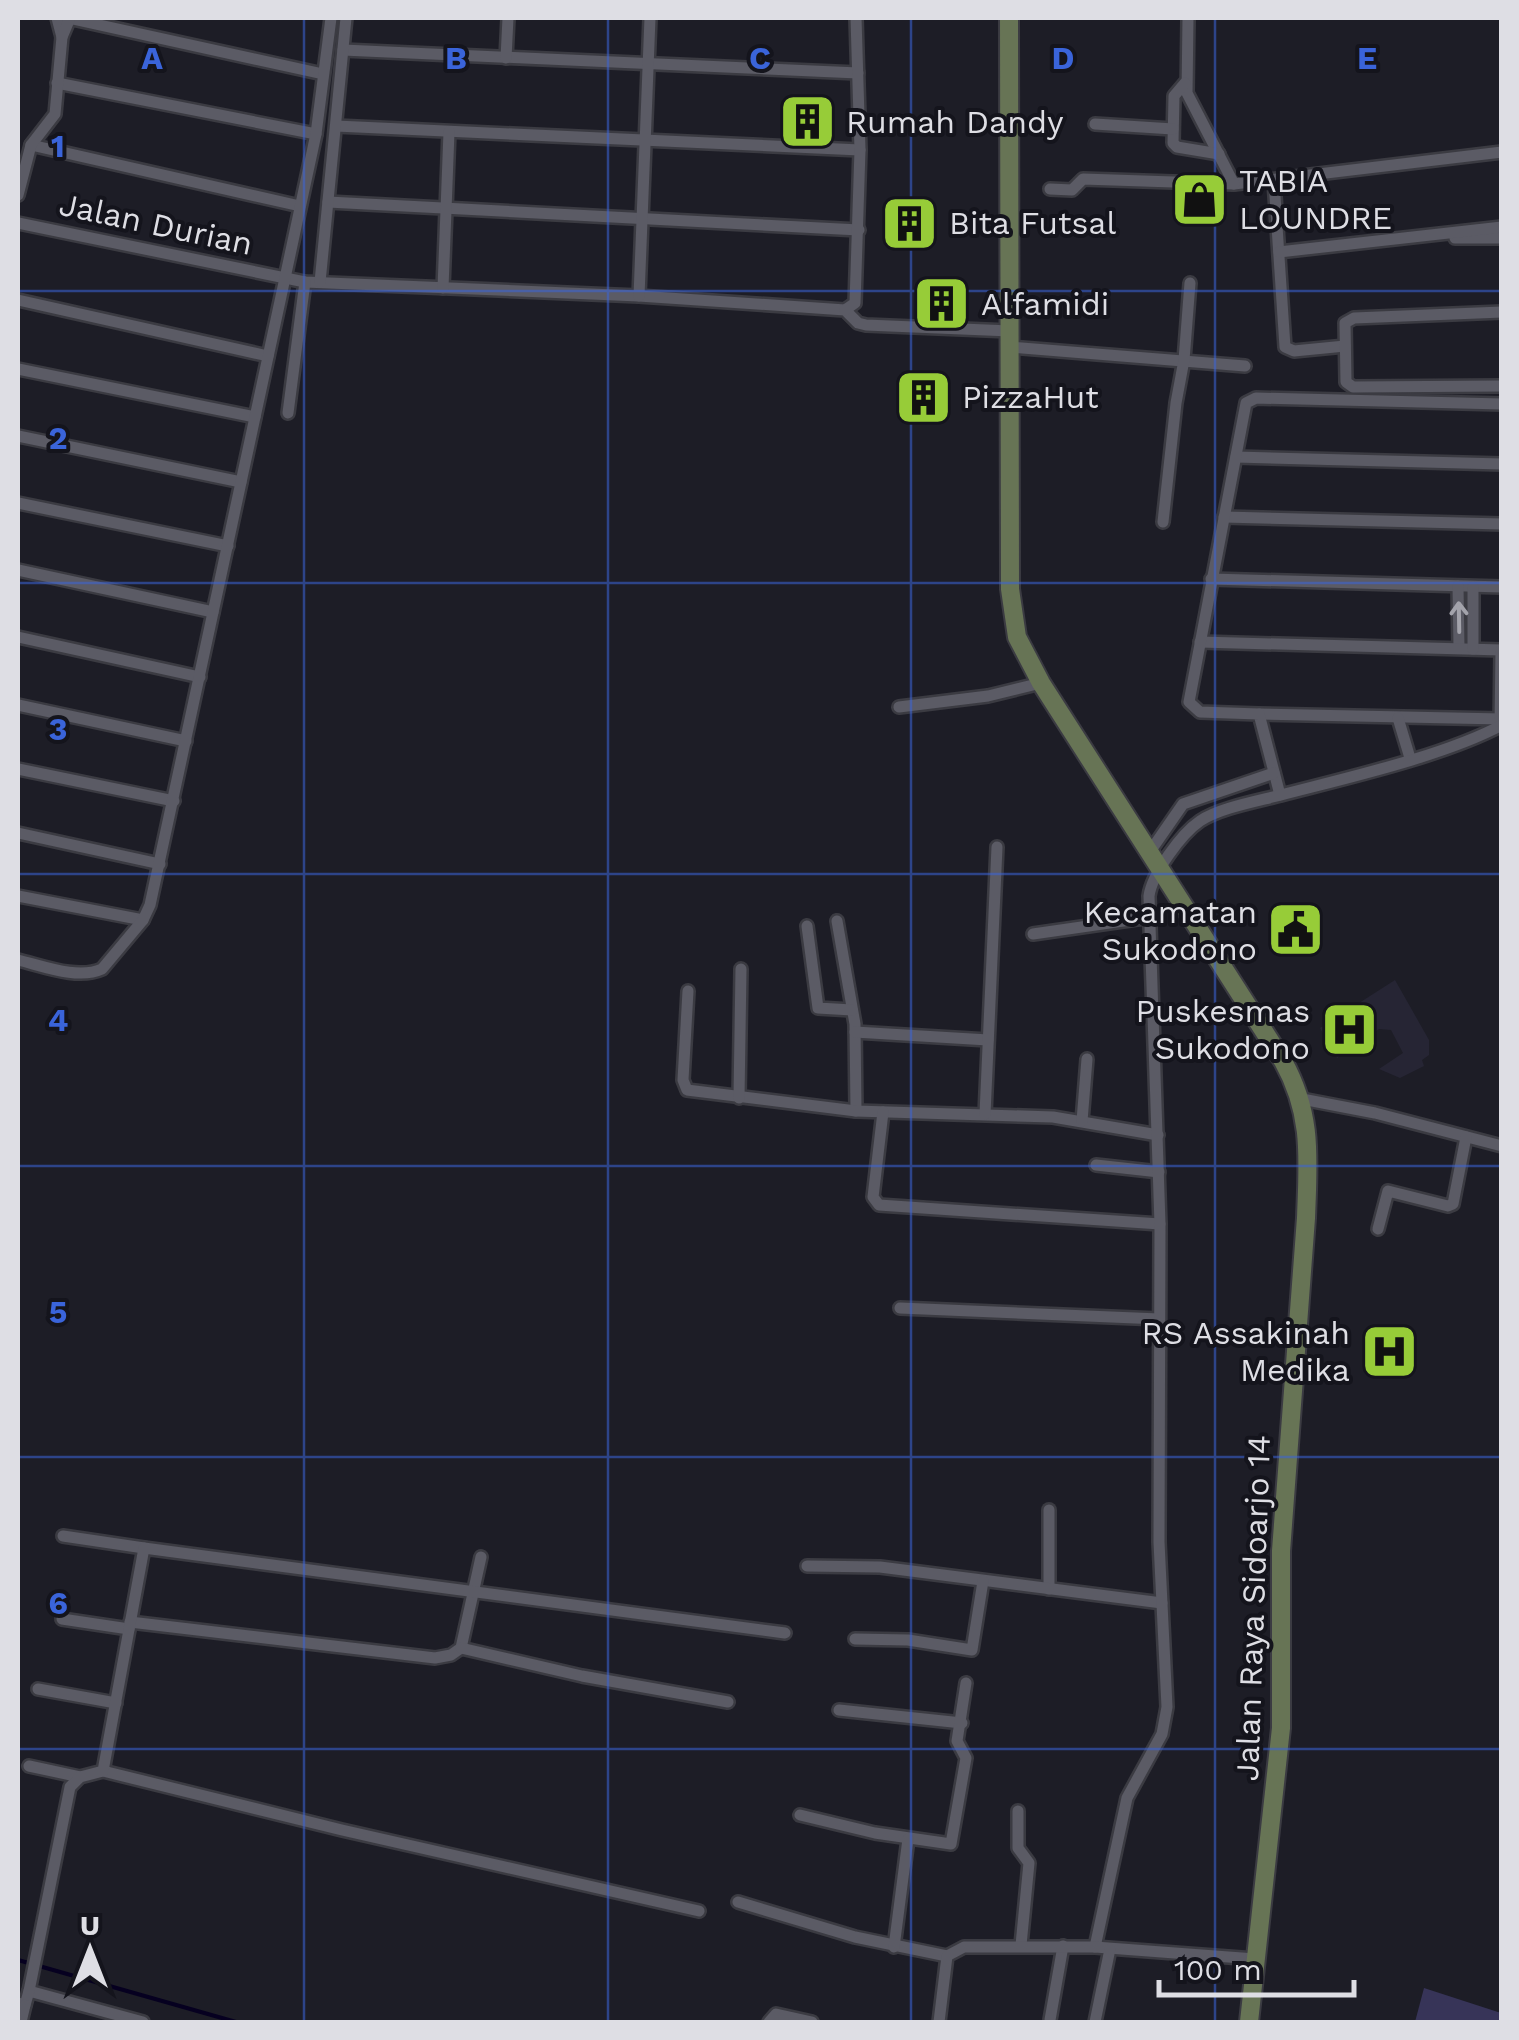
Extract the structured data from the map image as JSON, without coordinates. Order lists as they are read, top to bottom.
{
  "streets": {
    "main road": ["Jalan Raya Sidoarjo 14"],
    "street": ["Jalan Durian"]
  },
  "crossings": [
    ["Jalan Durian", "Jalan Raya Sidoarjo 14"]
  ],
  "places": {
    "building": [
      "Rumah Dandy",
      "Bita Futsal",
      "Alfamidi",
      "PizzaHut"
    ],
    "shop": ["TABIA LOUNDRE"],
    "public building": ["Kecamatan Sukodono"],
    "hospital": ["Puskesmas Sukodono", "RS Assakinah Medika"]
  },
  "scale_bar": "100 m",
  "north": "top",
  "grid": {
    "columns": [
      "A",
      "B",
      "C",
      "D",
      "E"
    ],
    "rows": [
      "1",
      "2",
      "3",
      "4",
      "5",
      "6"
    ]
  }
}
